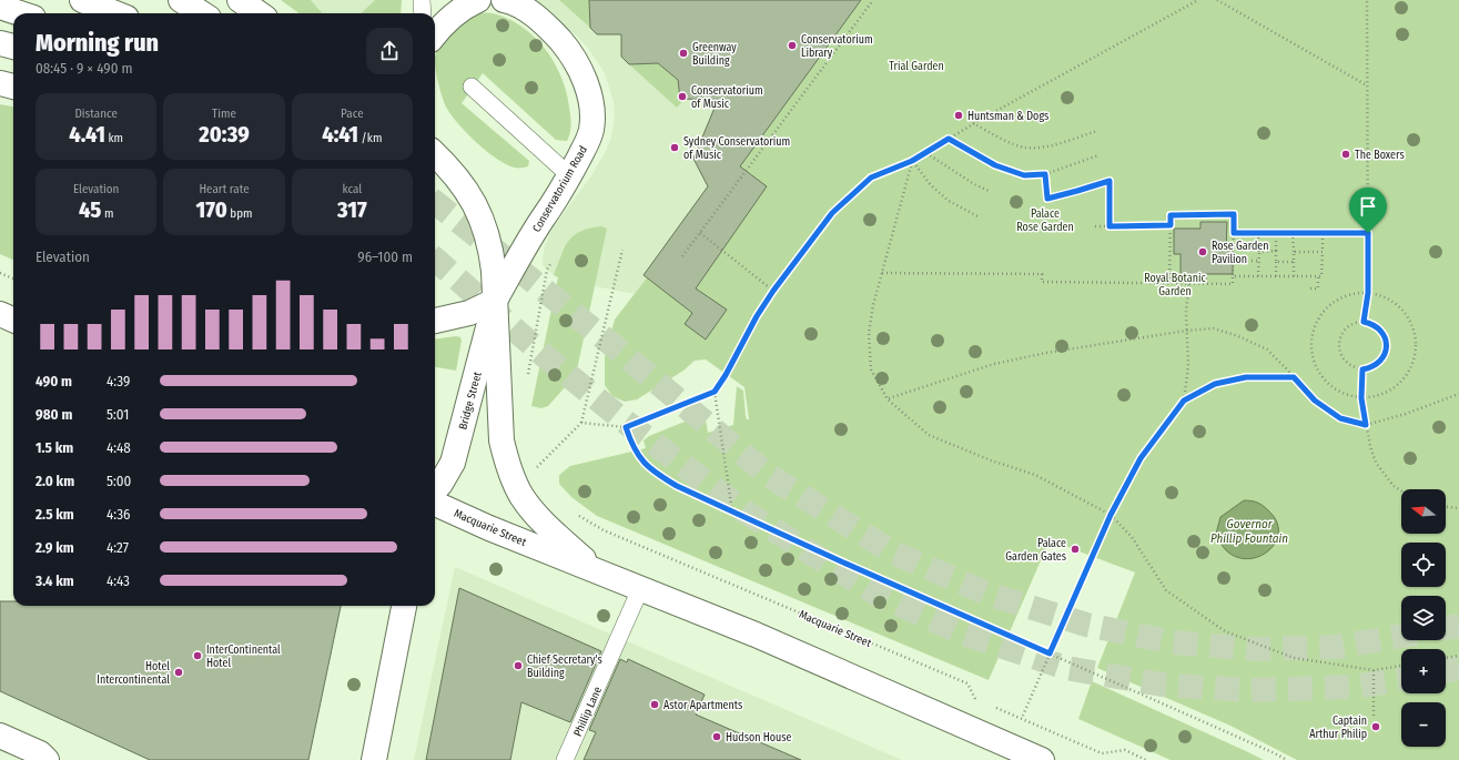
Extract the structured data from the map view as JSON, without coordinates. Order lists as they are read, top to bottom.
{
  "streets": {
    "main road": ["Conservatorium Road", "Bridge Street", "Macquarie Street"],
    "lane": ["Phillip Lane"]
  },
  "crossings": [
    ["Conservatorium Road", "Bridge Street"],
    ["Macquarie Street", "Phillip Lane"]
  ],
  "water": ["Governor Phillip Fountain"],
  "parks": ["Trial Garden", "Palace Rose Garden", "Royal Botanic Garden"],
  "places": [
    "Conservatorium Library",
    "Greenway Building",
    "Conservatorium of Music",
    "Huntsman & Dogs",
    "Sydney Conservatorium of Music",
    "The Boxers",
    "Rose Garden Pavilion",
    "Palace Garden Gates",
    "InterContinental Hotel",
    "Chief Secretary's Building",
    "Hotel Intercontinental",
    "Astor Apartments",
    "Captain Arthur Philip",
    "Hudson House"
  ],
  "north": "left",
  "page": {
    "heading": ["Morning run", "08:45 · 9 × 490 m"],
    "stats": [
      ["Distance", "4.41 km"],
      ["Time", "20:39"],
      ["Pace", "4:41 /km"],
      ["Elevation", "45 m"],
      ["Heart rate", "170 bpm"],
      ["kcal", "317"]
    ],
    "chart": ["Elevation", "96–100 m"],
    "list": [
      {
        "name": "490 m",
        "note": "4:39"
      },
      {
        "name": "980 m",
        "note": "5:01"
      },
      {
        "name": "1.5 km",
        "note": "4:48"
      },
      {
        "name": "2.0 km",
        "note": "5:00"
      },
      {
        "name": "2.5 km",
        "note": "4:36"
      },
      {
        "name": "2.9 km",
        "note": "4:27"
      },
      {
        "name": "3.4 km",
        "note": "4:43"
      }
    ],
    "map_buttons": ["+", "−"]
  }
}
